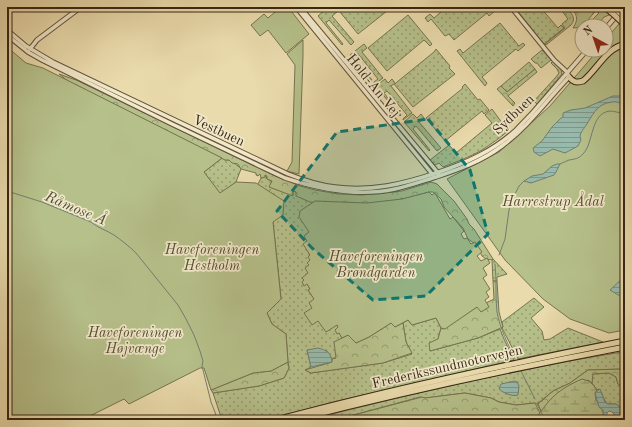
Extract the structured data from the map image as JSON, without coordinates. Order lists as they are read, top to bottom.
{
  "streets": {
    "highway": ["Frederikssundmotorvejen"],
    "street": ["Hold-An Vej", "Sydbuen", "Vestbuen"]
  },
  "crossings": [
    ["Hold-An Vej", "Sydbuen"],
    ["Hold-An Vej", "Vestbuen"],
    ["Sydbuen", "Vestbuen"]
  ],
  "water": ["Råmose Å"],
  "parks": [
    "Harrestrup Ådal",
    "Haveforeningen Hestholm",
    "Haveforeningen Brøndgården",
    "Haveforeningen Højvænge"
  ],
  "north": "top left"
}
